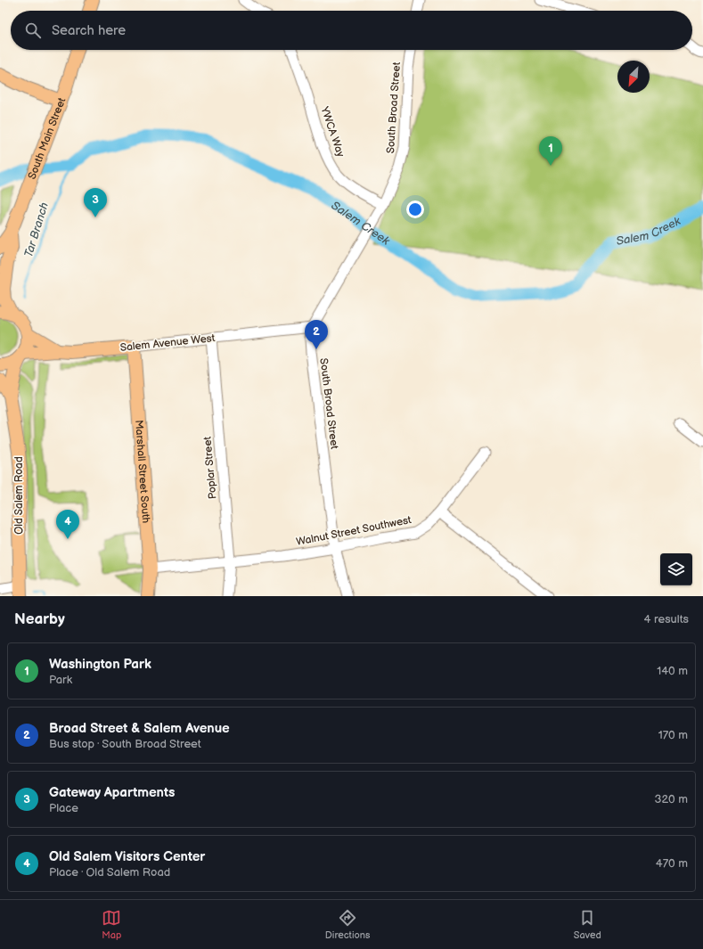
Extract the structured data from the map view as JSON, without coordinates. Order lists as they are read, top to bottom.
{
  "streets": {
    "main road": [
      "South Main Street",
      "Salem Avenue West",
      "Marshall Street South",
      "Old Salem Road"
    ],
    "street": [
      "South Broad Street",
      "YWCA Way",
      "Poplar Street",
      "Walnut Street Southwest"
    ]
  },
  "crossings": [
    ["South Broad Street", "YWCA Way"],
    ["South Broad Street", "Salem Avenue West"],
    ["South Broad Street", "Walnut Street Southwest"],
    ["Salem Avenue West", "Poplar Street"],
    ["Salem Avenue West", "Marshall Street South"],
    ["Salem Avenue West", "Old Salem Road"],
    ["Poplar Street", "Walnut Street Southwest"],
    ["Marshall Street South", "Walnut Street Southwest"]
  ],
  "water": ["Salem Creek", "Tar Branch"],
  "north": "bottom left",
  "page": {
    "search": "Search here",
    "pins": [
      "1",
      "3",
      "2",
      "4"
    ],
    "heading": ["Nearby", "4 results"],
    "list": [
      {
        "mark": "1",
        "name": "Washington Park",
        "note": "Park",
        "value": "140 m"
      },
      {
        "mark": "2",
        "name": "Broad Street & Salem Avenue",
        "note": "Bus stop · South Broad Street",
        "value": "170 m"
      },
      {
        "mark": "3",
        "name": "Gateway Apartments",
        "note": "Place",
        "value": "320 m"
      },
      {
        "mark": "4",
        "name": "Old Salem Visitors Center",
        "note": "Place · Old Salem Road",
        "value": "470 m"
      }
    ],
    "nav": ["Map", "Directions", "Saved"]
  }
}
